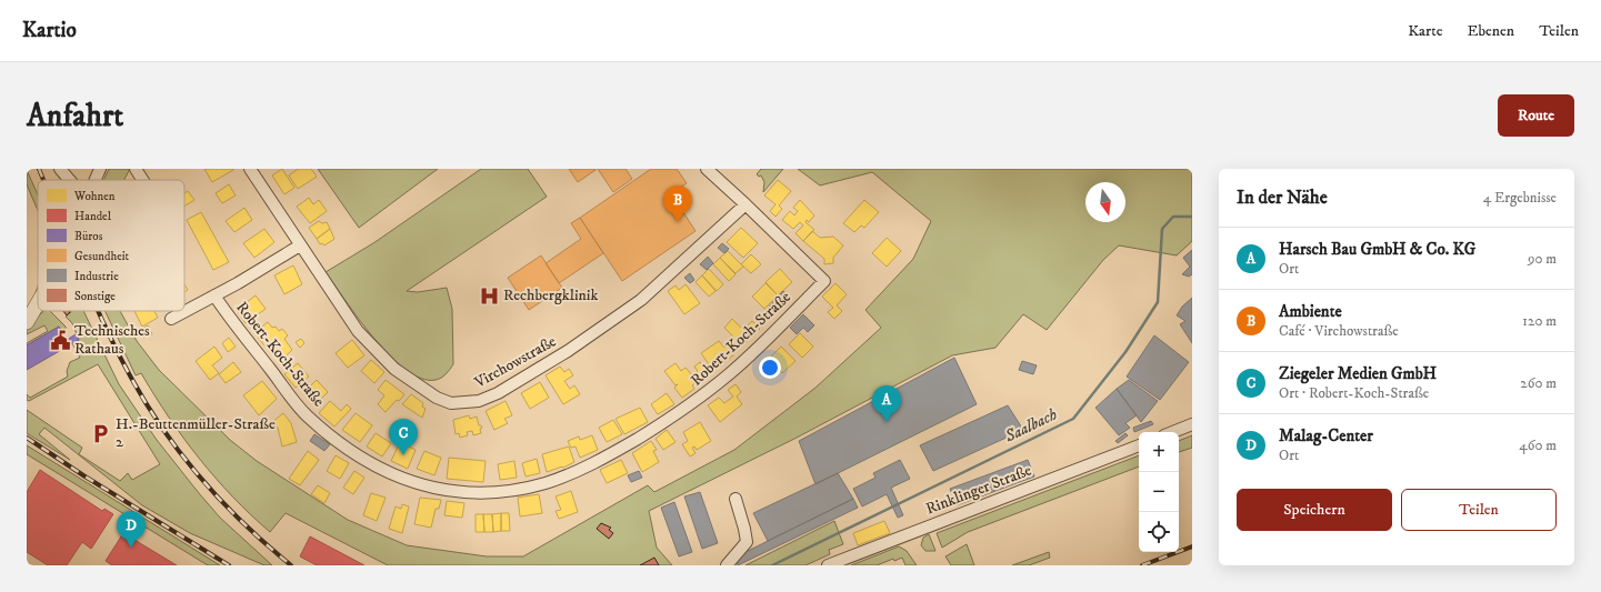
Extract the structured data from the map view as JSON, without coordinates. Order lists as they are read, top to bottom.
{
  "streets": {
    "street": ["Robert-Koch-Straße", "Virchowstraße", "Rinklinger Straße"]
  },
  "crossings": [
    ["Robert-Koch-Straße", "Virchowstraße"]
  ],
  "water": ["Saalbach"],
  "places": {
    "hospital": ["Rechbergklinik"],
    "public building": ["Technisches Rathaus"],
    "parking": ["H.-Beuttenmüller-Straße 2"]
  },
  "legend": [
    "Wohnen",
    "Handel",
    "Büros",
    "Gesundheit",
    "Industrie",
    "Sonstige"
  ],
  "north": "bottom",
  "page": {
    "header": "Kartio",
    "nav": ["Karte", "Ebenen", "Teilen"],
    "buttons": [
      "Route",
      ["Speichern", "Teilen"]
    ],
    "title": "Anfahrt",
    "heading": ["In der Nähe", "4 Ergebnisse"],
    "pins": [
      "B",
      "A",
      "C",
      "D"
    ],
    "list": [
      {
        "mark": "A",
        "name": "Harsch Bau GmbH & Co. KG",
        "note": "Ort",
        "value": "90 m"
      },
      {
        "mark": "B",
        "name": "Ambiente",
        "note": "Café · Virchowstraße",
        "value": "120 m"
      },
      {
        "mark": "C",
        "name": "Ziegeler Medien GmbH",
        "note": "Ort · Robert-Koch-Straße",
        "value": "260 m"
      },
      {
        "mark": "D",
        "name": "Malag-Center",
        "note": "Ort",
        "value": "460 m"
      }
    ],
    "map_buttons": ["+", "−"]
  }
}
